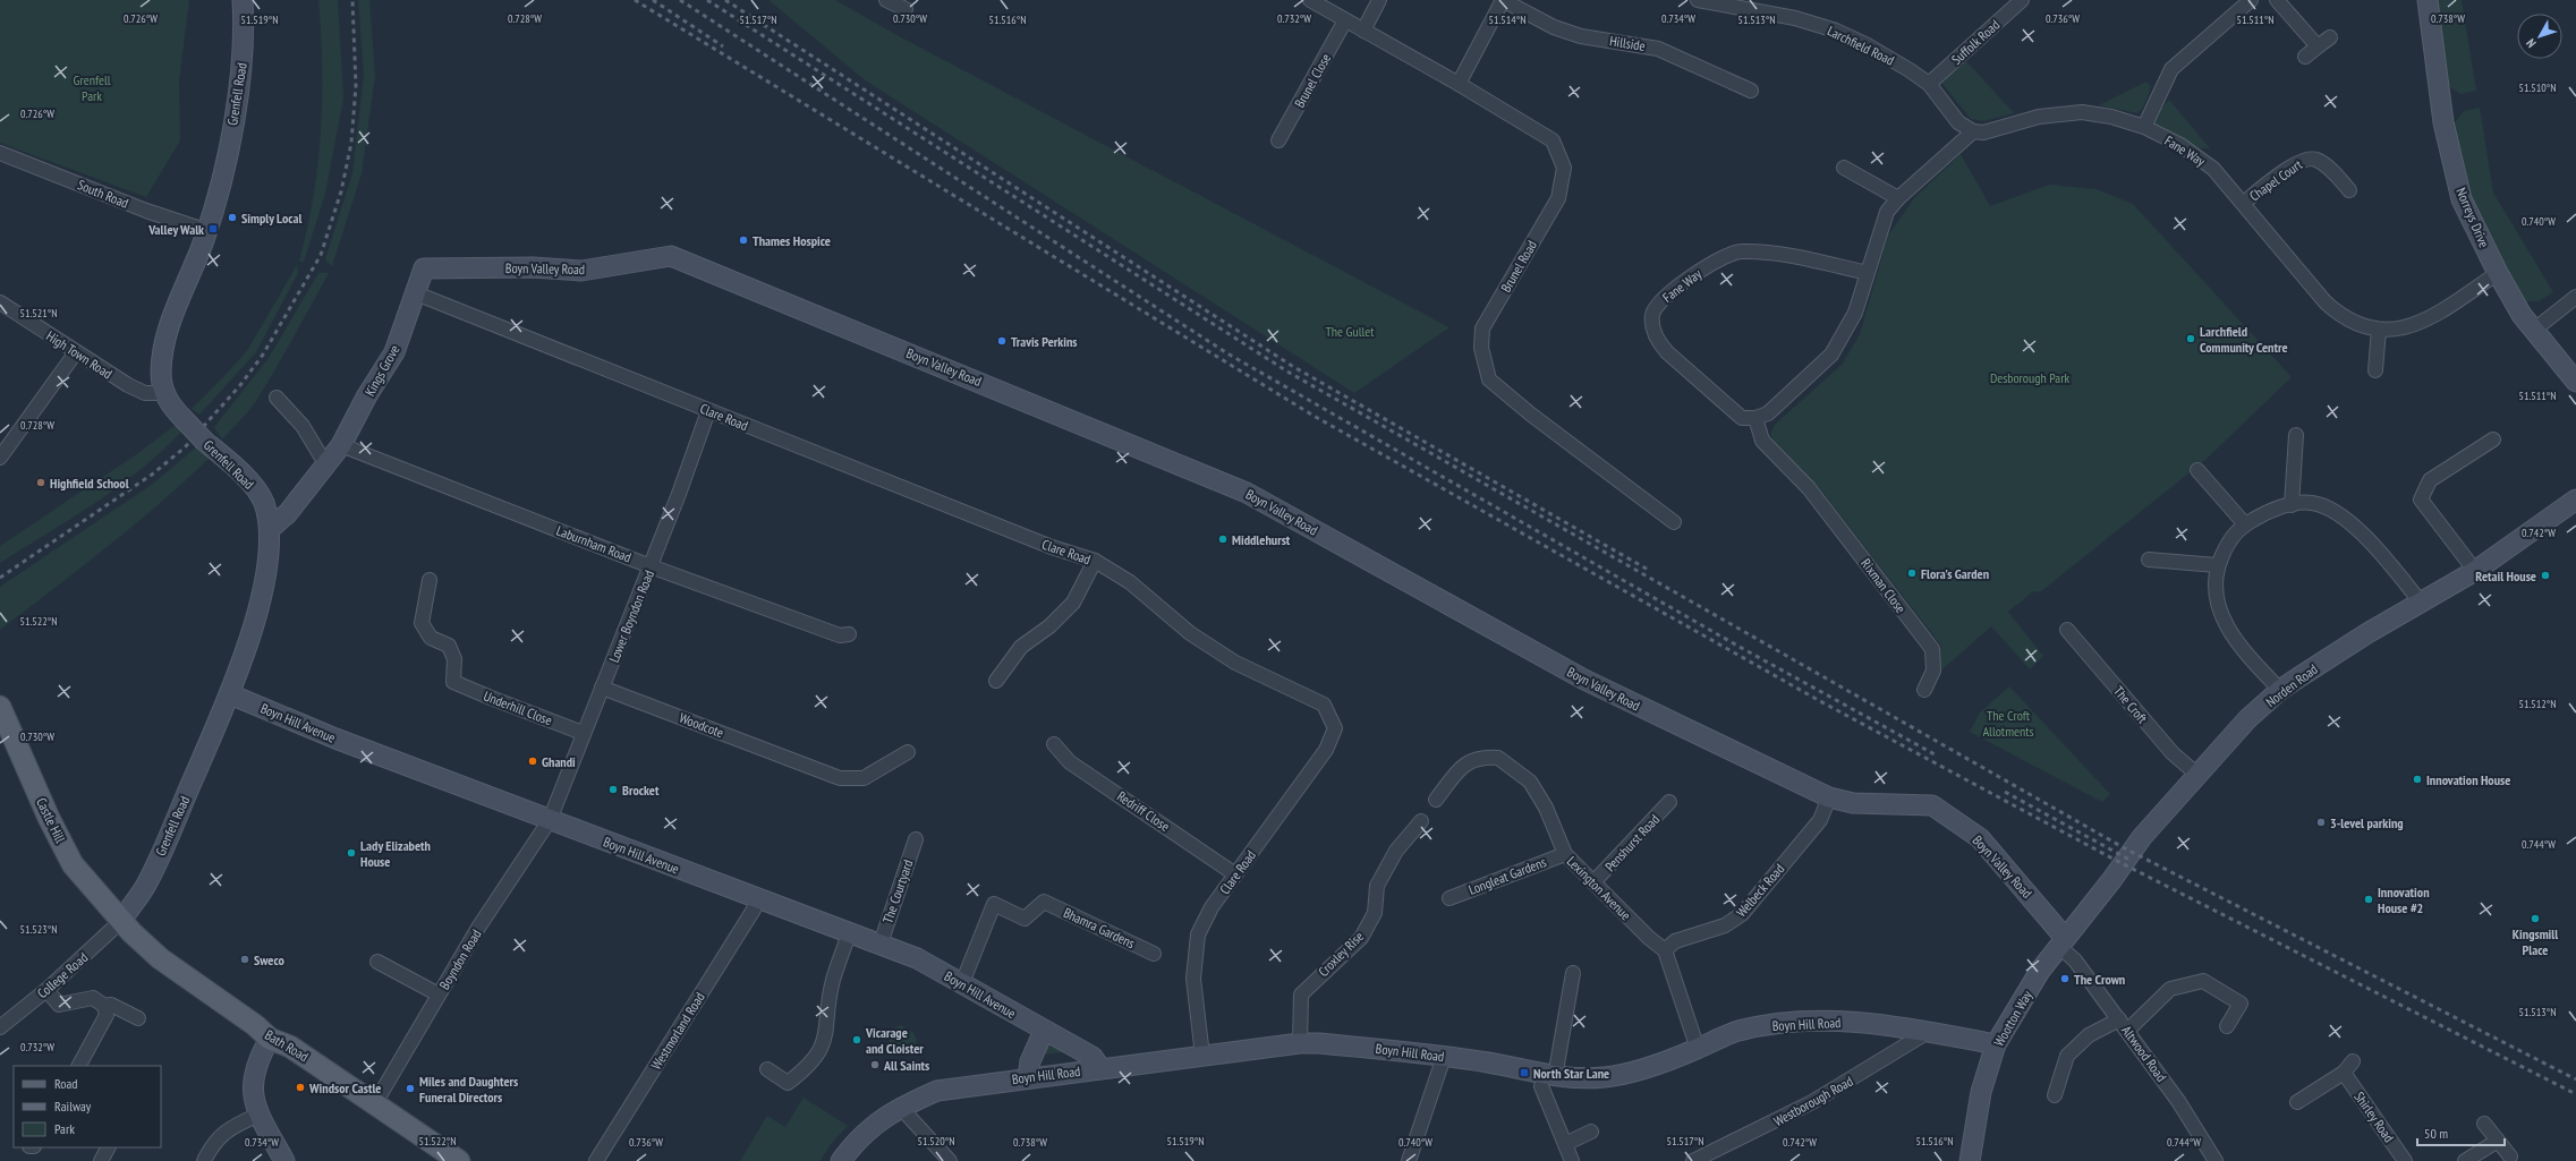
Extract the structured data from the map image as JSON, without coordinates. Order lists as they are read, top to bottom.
{
  "streets": {
    "main road": ["Castle Hill", "Bath Road"],
    "street": [
      "Suffolk Road",
      "Hillside",
      "Larchfield Road",
      "Brunel Close",
      "Grenfell Road",
      "Fane Way",
      "Chapel Court",
      "South Road",
      "Norreys Drive",
      "Brunel Road",
      "Boyn Valley Road",
      "High Town Road",
      "Kings Grove",
      "Clare Road",
      "Laburnham Road",
      "Rixman Close",
      "Lower Boyndon Road",
      "Norden Road",
      "The Croft",
      "Underhill Close",
      "Boyn Hill Avenue",
      "Woodcote",
      "Redriff Close",
      "Penshurst Road",
      "Longleat Gardens",
      "Lexington Avenue",
      "Welbeck Road",
      "The Courtyard",
      "Bhamra Gardens",
      "Croxley Rise",
      "Boyndon Road",
      "College Road",
      "Wootton Way",
      "Boyn Hill Road",
      "Westmorland Road",
      "Altwood Road",
      "Westborough Road",
      "Shirley Road"
    ]
  },
  "crossings": [
    ["Suffolk Road", "Larchfield Road"],
    ["Larchfield Road", "Fane Way"],
    ["Brunel Close", "Brunel Road"],
    ["Grenfell Road", "South Road"],
    ["Grenfell Road", "High Town Road"],
    ["Grenfell Road", "Kings Grove"],
    ["Grenfell Road", "Boyn Hill Avenue"],
    ["Grenfell Road", "Castle Hill"],
    ["Grenfell Road", "College Road"],
    ["Grenfell Road", "Bath Road"],
    ["Fane Way", "Chapel Court"],
    ["Fane Way", "Norreys Drive"],
    ["Fane Way", "Rixman Close"],
    ["Boyn Valley Road", "Kings Grove"],
    ["Boyn Valley Road", "Norden Road"],
    ["Boyn Valley Road", "Welbeck Road"],
    ["Boyn Valley Road", "Wootton Way"],
    ["Boyn Valley Road", "Altwood Road"],
    ["Kings Grove", "Clare Road"],
    ["Kings Grove", "Laburnham Road"],
    ["Clare Road", "Lower Boyndon Road"],
    ["Clare Road", "Redriff Close"],
    ["Clare Road", "Boyn Hill Road"],
    ["Laburnham Road", "Lower Boyndon Road"],
    ["Lower Boyndon Road", "Underhill Close"],
    ["Lower Boyndon Road", "Boyn Hill Avenue"],
    ["Lower Boyndon Road", "Woodcote"],
    ["Lower Boyndon Road", "Boyndon Road"],
    ["Norden Road", "The Croft"],
    ["Norden Road", "Wootton Way"],
    ["Norden Road", "Altwood Road"],
    ["Boyn Hill Avenue", "The Courtyard"],
    ["Boyn Hill Avenue", "Bhamra Gardens"],
    ["Boyn Hill Avenue", "Boyndon Road"],
    ["Boyn Hill Avenue", "Boyn Hill Road"],
    ["Boyn Hill Avenue", "Westmorland Road"],
    ["Castle Hill", "College Road"],
    ["Castle Hill", "Bath Road"],
    ["Penshurst Road", "Lexington Avenue"],
    ["Longleat Gardens", "Lexington Avenue"],
    ["Lexington Avenue", "Welbeck Road"],
    ["Croxley Rise", "Boyn Hill Road"],
    ["Boyndon Road", "Bath Road"],
    ["College Road", "Bath Road"],
    ["Wootton Way", "Boyn Hill Road"],
    ["Wootton Way", "Altwood Road"],
    ["Boyn Hill Road", "Westborough Road"]
  ],
  "parks": [
    "Grenfell Park",
    "The Gullet",
    "Desborough Park",
    "The Croft Allotments"
  ],
  "places": {
    "other": [
      "Simply Local",
      "Thames Hospice",
      "Larchfield Community Centre",
      "Travis Perkins",
      "Highfield School",
      "Middlehurst",
      "Flora's Garden",
      "Retail House",
      "Ghandi",
      "Innovation House",
      "Brocket",
      "3-level parking",
      "Lady Elizabeth House",
      "Innovation House #2",
      "Kingsmill Place",
      "Sweco",
      "The Crown",
      "Vicarage and Cloister",
      "All Saints",
      "Windsor Castle",
      "Miles and Daughters Funeral Directors"
    ],
    "transit": ["Valley Walk", "North Star Lane"]
  },
  "legend": ["Road", "Railway", "Park"],
  "scale_bar": "50 m",
  "north": "bottom left",
  "coordinates": [
    "0.726°W",
    "0.728°W",
    "0.730°W",
    "0.732°W",
    "0.734°W",
    "0.736°W",
    "0.738°W",
    "51.517°N",
    "51.513°N",
    "51.511°N",
    "51.519°N",
    "51.516°N",
    "51.514°N",
    "51.510°N",
    "0.740°W",
    "51.521°N",
    "0.742°W",
    "51.522°N",
    "51.512°N",
    "0.744°W",
    "51.523°N",
    "51.520°N"
  ]
}
